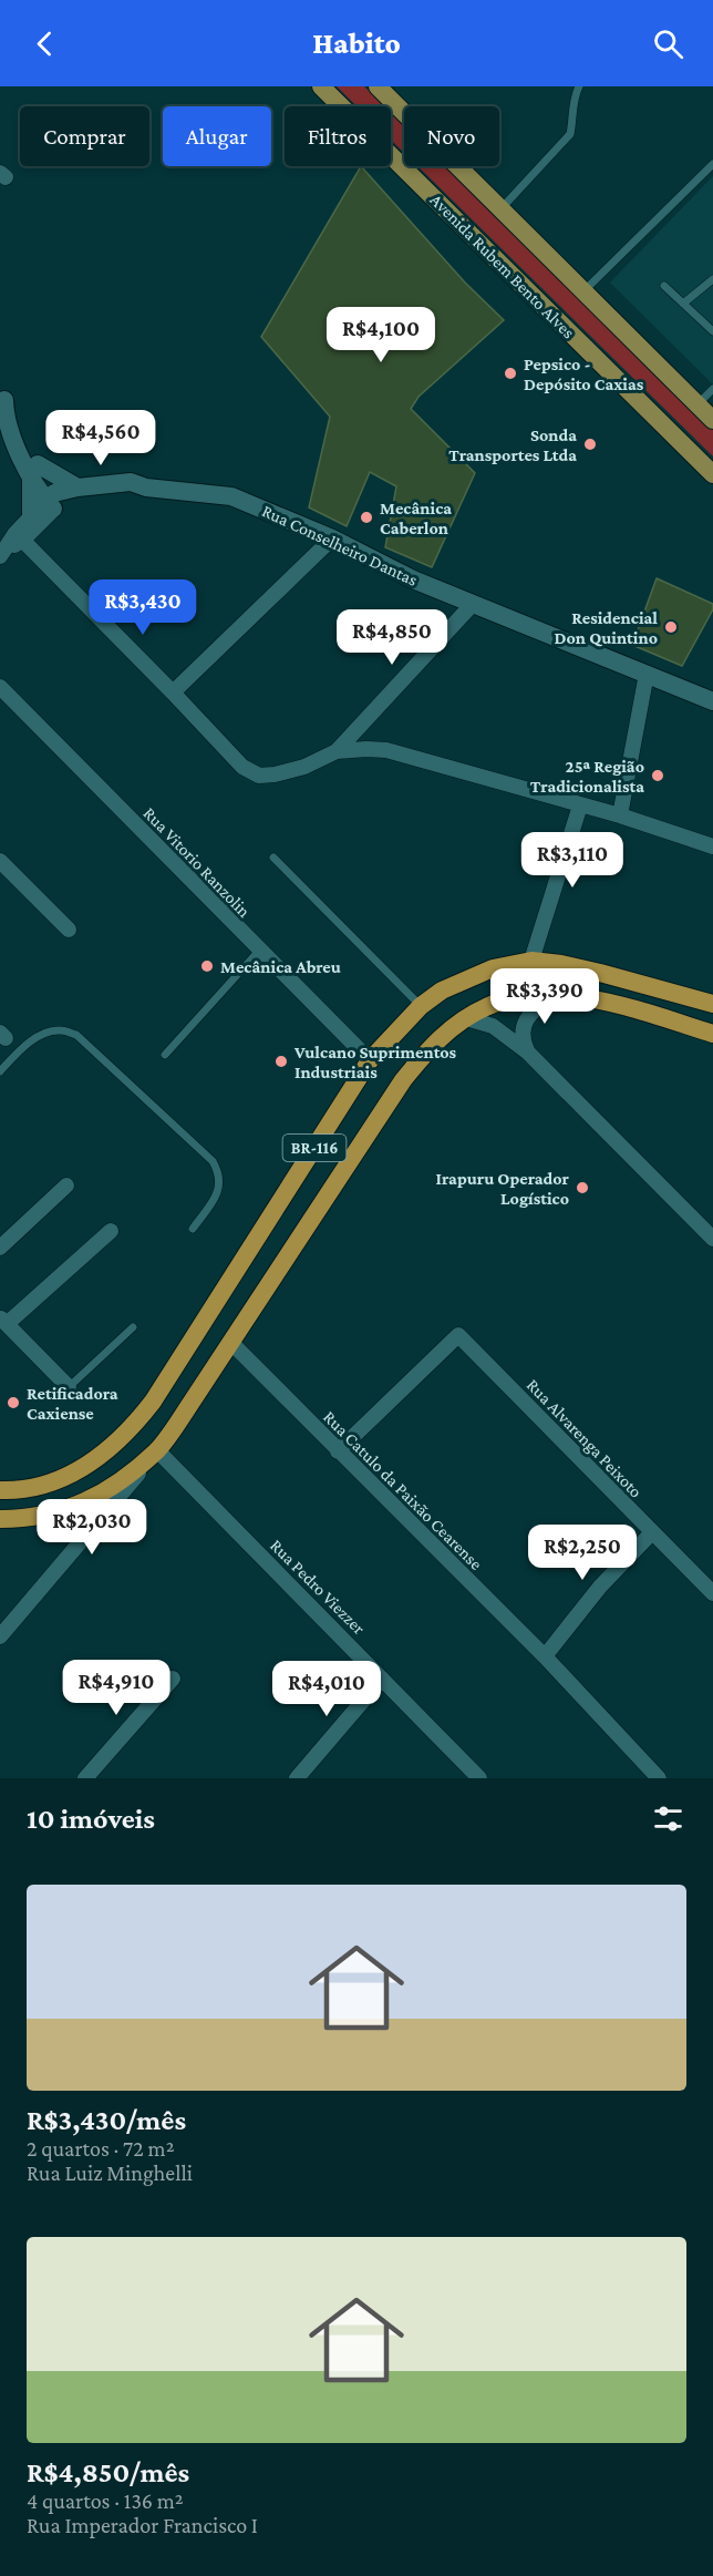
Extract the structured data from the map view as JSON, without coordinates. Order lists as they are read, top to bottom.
{
  "streets": {
    "highway": ["BR-116"],
    "main road": ["Avenida Rubem Bento Alves"],
    "street": [
      "Rua Conselheiro Dantas",
      "Rua Vitorio Ranzolin",
      "Rua Alvarenga Peixoto",
      "Rua Catulo da Paixão Cearense",
      "Rua Pedro Viezzer"
    ]
  },
  "crossings": [
    ["Rua Vitorio Ranzolin", "BR-116"],
    ["BR-116", "Rua Catulo da Paixão Cearense"],
    ["BR-116", "Rua Pedro Viezzer"],
    ["Rua Alvarenga Peixoto", "Rua Catulo da Paixão Cearense"]
  ],
  "places": [
    "Pepsico - Depósito Caxias",
    "Sonda Transportes Ltda",
    "Mecânica Caberlon",
    "Residencial Don Quintino",
    "25ª Região Tradicionalista",
    "Mecânica Abreu",
    "Vulcano Suprimentos Industriais",
    "Irapuru Operador Logístico",
    "Retificadora Caxiense"
  ],
  "page": {
    "header": "Habito",
    "chip": [
      "Comprar",
      "Alugar",
      "Filtros",
      "Novo"
    ],
    "price": [
      "R$4,100",
      "R$4,560",
      "R$3,430",
      "R$4,850",
      "R$3,110",
      "R$3,390",
      "R$2,030",
      "R$2,250",
      "R$4,910",
      "R$4,010"
    ],
    "heading": "10 imóveis",
    "list": [
      {
        "name": "R$3,430/mês",
        "note": "2 quartos · 72 m² · Rua Luiz Minghelli"
      },
      {
        "name": "R$4,850/mês",
        "note": "4 quartos · 136 m² · Rua Imperador Francisco I"
      }
    ]
  }
}
